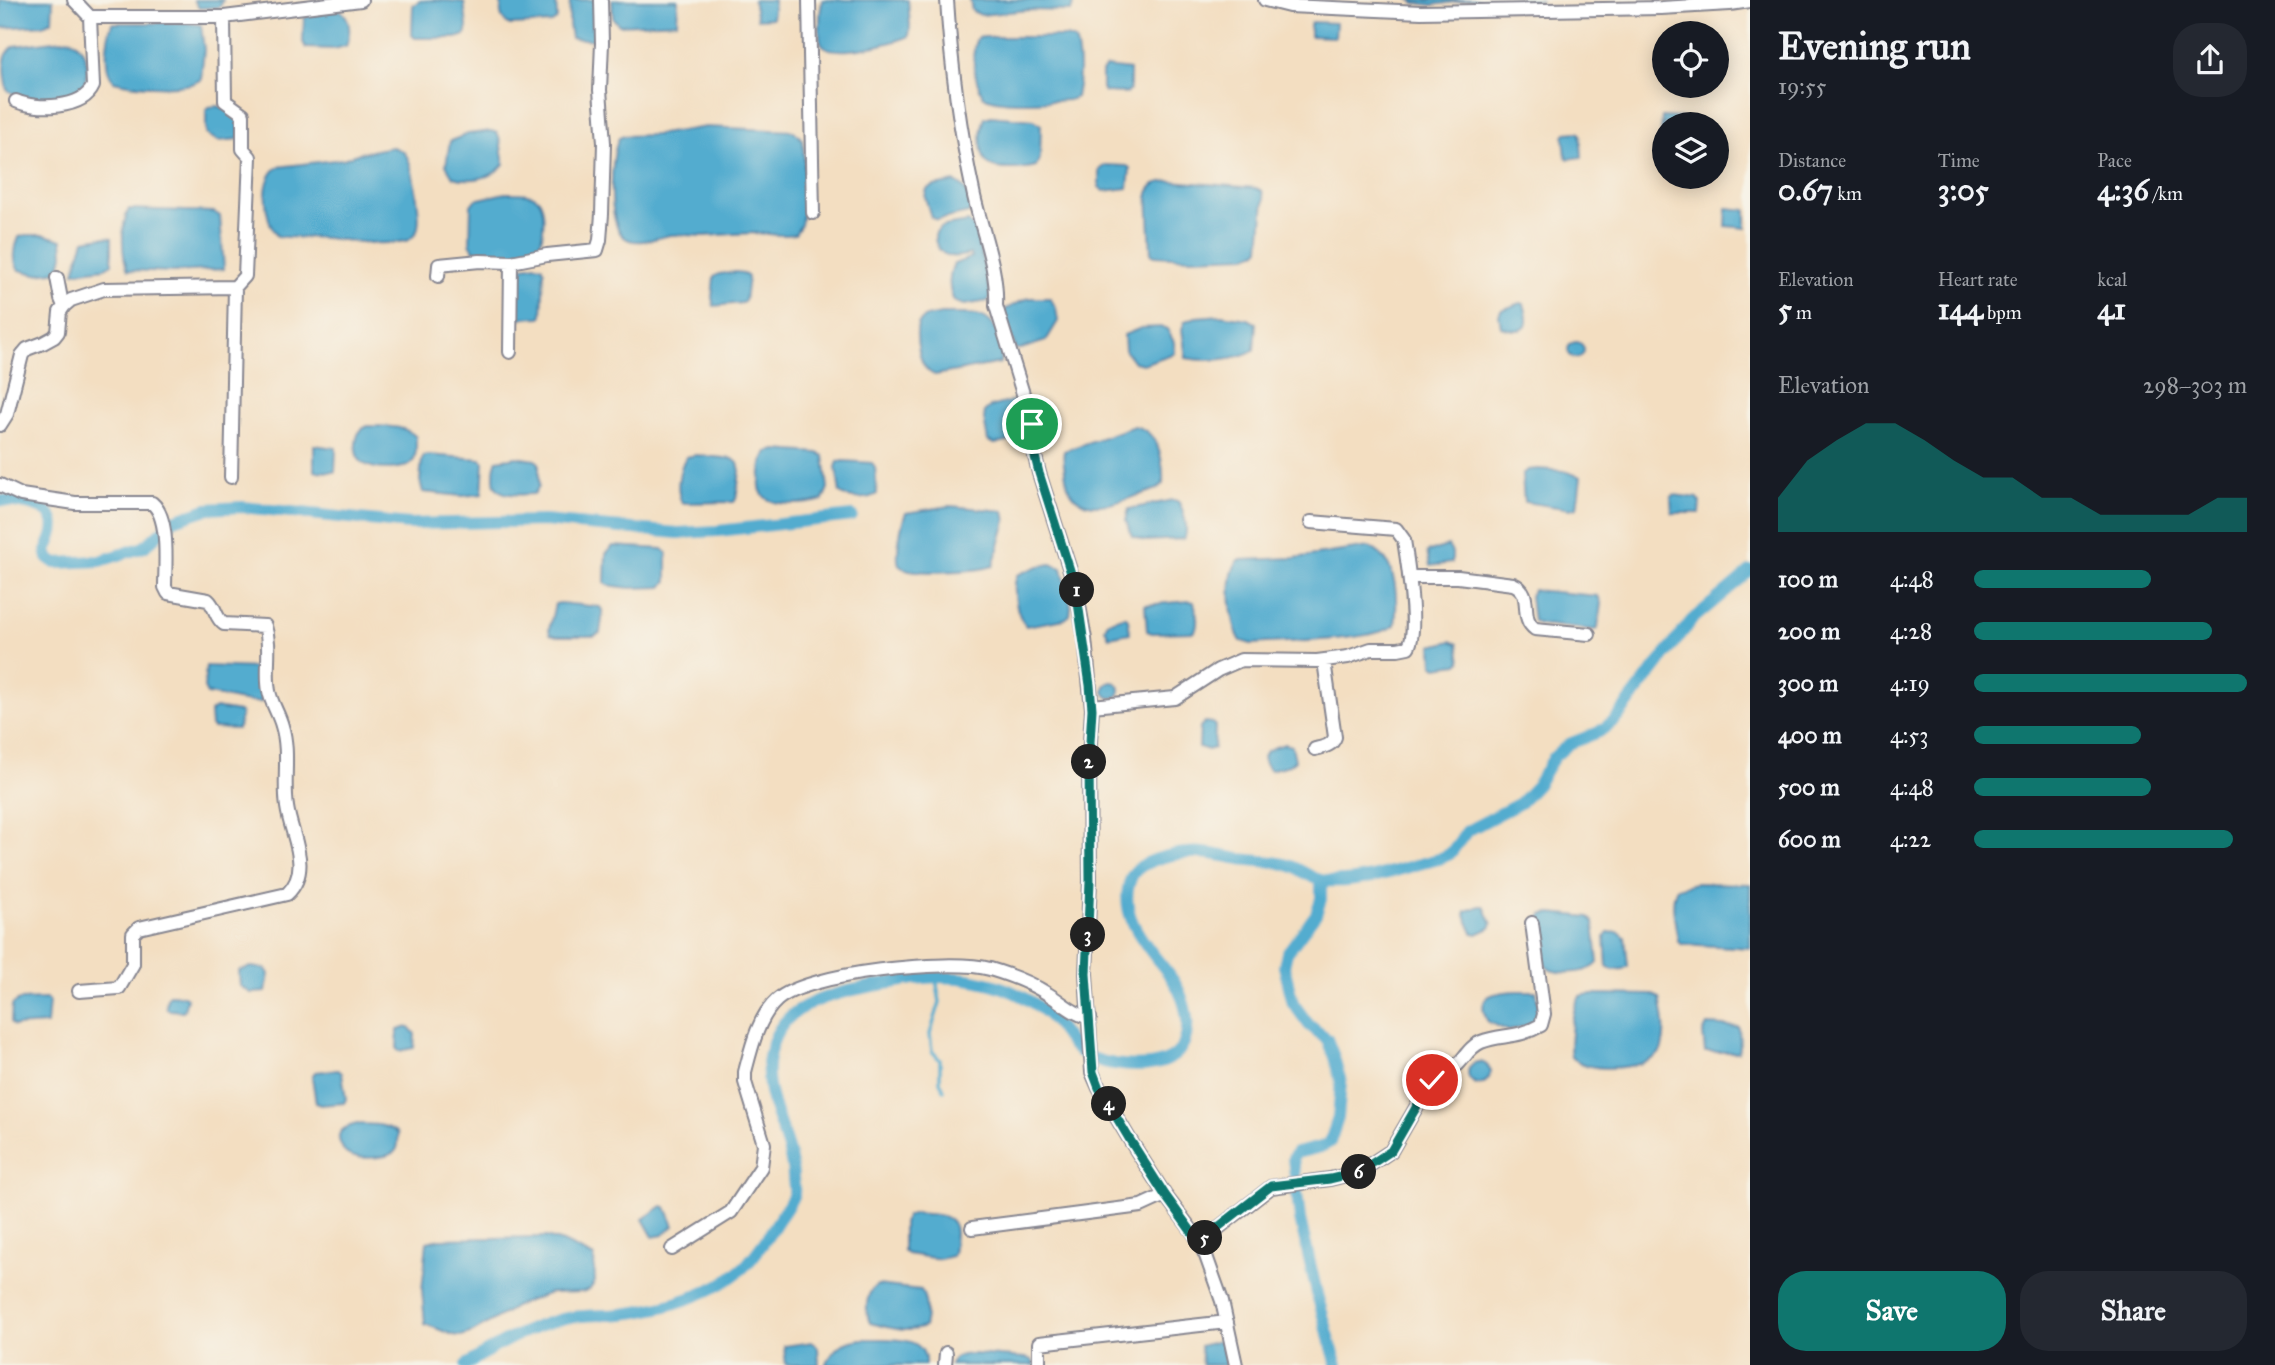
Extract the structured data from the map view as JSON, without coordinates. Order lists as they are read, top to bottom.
{
  "page": {
    "heading": ["Evening run", "19:55"],
    "stats": [
      ["Distance", "0.67 km"],
      ["Time", "3:05"],
      ["Pace", "4:36 /km"],
      ["Elevation", "5 m"],
      ["Heart rate", "144 bpm"],
      ["kcal", "41"]
    ],
    "chart": ["Elevation", "298–303 m"],
    "list": [
      {
        "name": "100 m",
        "note": "4:48"
      },
      {
        "name": "200 m",
        "note": "4:28"
      },
      {
        "name": "300 m",
        "note": "4:19"
      },
      {
        "name": "400 m",
        "note": "4:53"
      },
      {
        "name": "500 m",
        "note": "4:48"
      },
      {
        "name": "600 m",
        "note": "4:22"
      }
    ],
    "pins": [
      "1",
      "2",
      "3",
      "4",
      "6",
      "5"
    ],
    "buttons": ["Save", "Share"]
  }
}
